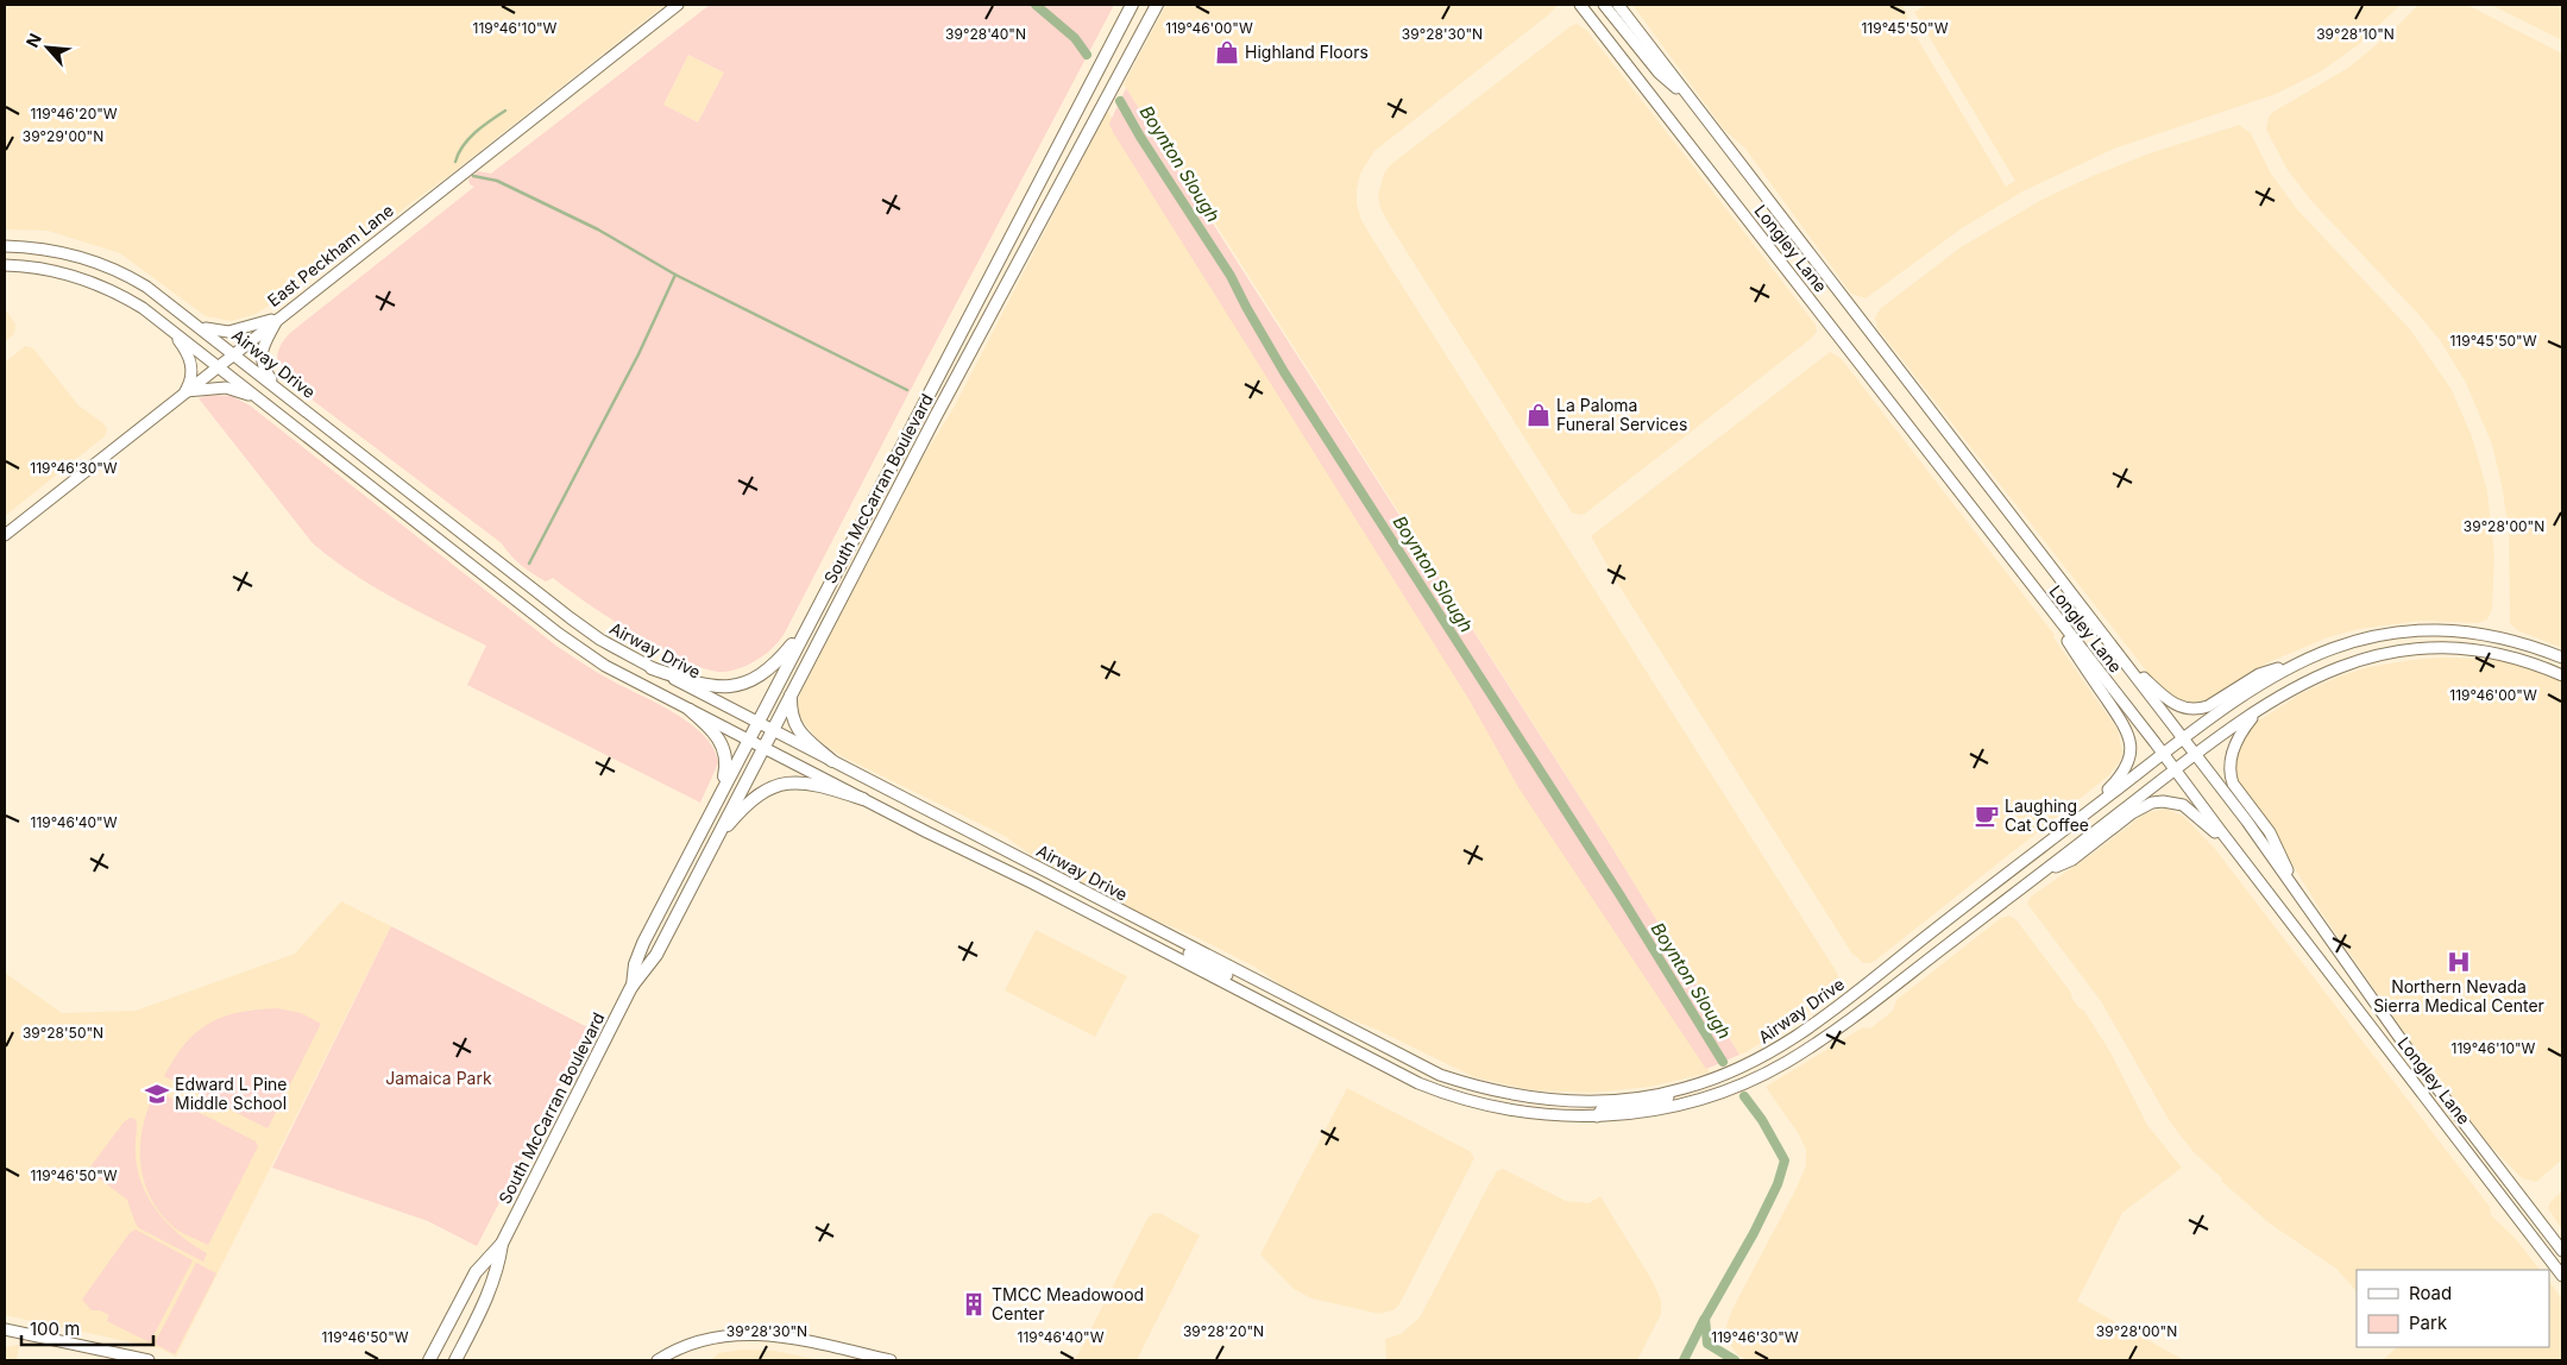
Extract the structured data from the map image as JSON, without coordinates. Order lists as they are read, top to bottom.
{
  "streets": {
    "main road": [
      "Longley Lane",
      "East Peckham Lane",
      "Airway Drive",
      "South McCarran Boulevard"
    ]
  },
  "crossings": [
    ["Longley Lane", "Airway Drive"],
    ["East Peckham Lane", "Airway Drive"],
    ["Airway Drive", "South McCarran Boulevard"]
  ],
  "water": ["Boynton Slough"],
  "parks": ["Jamaica Park"],
  "places": {
    "shop": ["Highland Floors", "La Paloma Funeral Services"],
    "cafe": ["Laughing Cat Coffee"],
    "hospital": ["Northern Nevada Sierra Medical Center"],
    "school or university": ["Edward L Pine Middle School"],
    "building": ["TMCC Meadowood Center"]
  },
  "legend": ["Road", "Park"],
  "scale_bar": "100 m",
  "north": "top left",
  "coordinates": [
    "119°46'10\"W",
    "119°46'00\"W",
    "119°45'50\"W",
    "39°28'40\"N",
    "39°28'30\"N",
    "39°28'10\"N",
    "119°46'20\"W",
    "39°29'00\"N",
    "119°46'30\"W",
    "39°28'00\"N",
    "119°46'40\"W",
    "39°28'50\"N",
    "119°46'50\"W",
    "39°28'20\"N"
  ]
}
